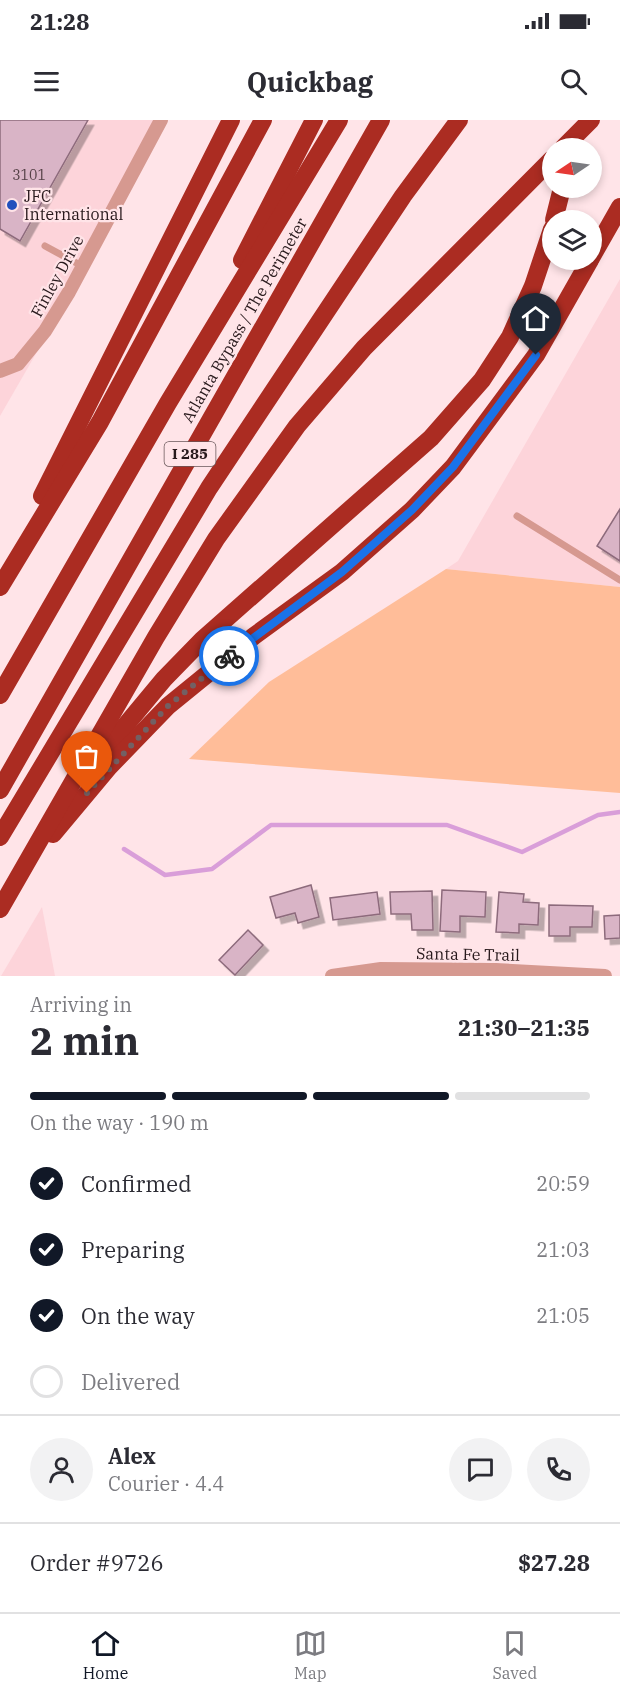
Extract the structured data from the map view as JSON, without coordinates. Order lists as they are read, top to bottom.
{
  "streets": {
    "highway": ["Atlanta Bypass / The Perimeter", "I 285"],
    "street": ["Finley Drive", "Santa Fe Trail"]
  },
  "places": ["JFC International"],
  "house_numbers": ["3101"],
  "north": "left",
  "page": {
    "status": "21:28",
    "header": "Quickbag",
    "heading": ["2 min", "Arriving in", "21:30–21:35"],
    "panel": [
      "Alex",
      "Courier · 4.4",
      "Order #9726",
      "$27.28"
    ],
    "bar": "On the way · 190 m",
    "list": [
      ["Confirmed", "20:59"],
      ["Preparing", "21:03"],
      ["On the way", "21:05"],
      "Delivered"
    ],
    "tabs": ["Home", "Map", "Saved"]
  }
}
